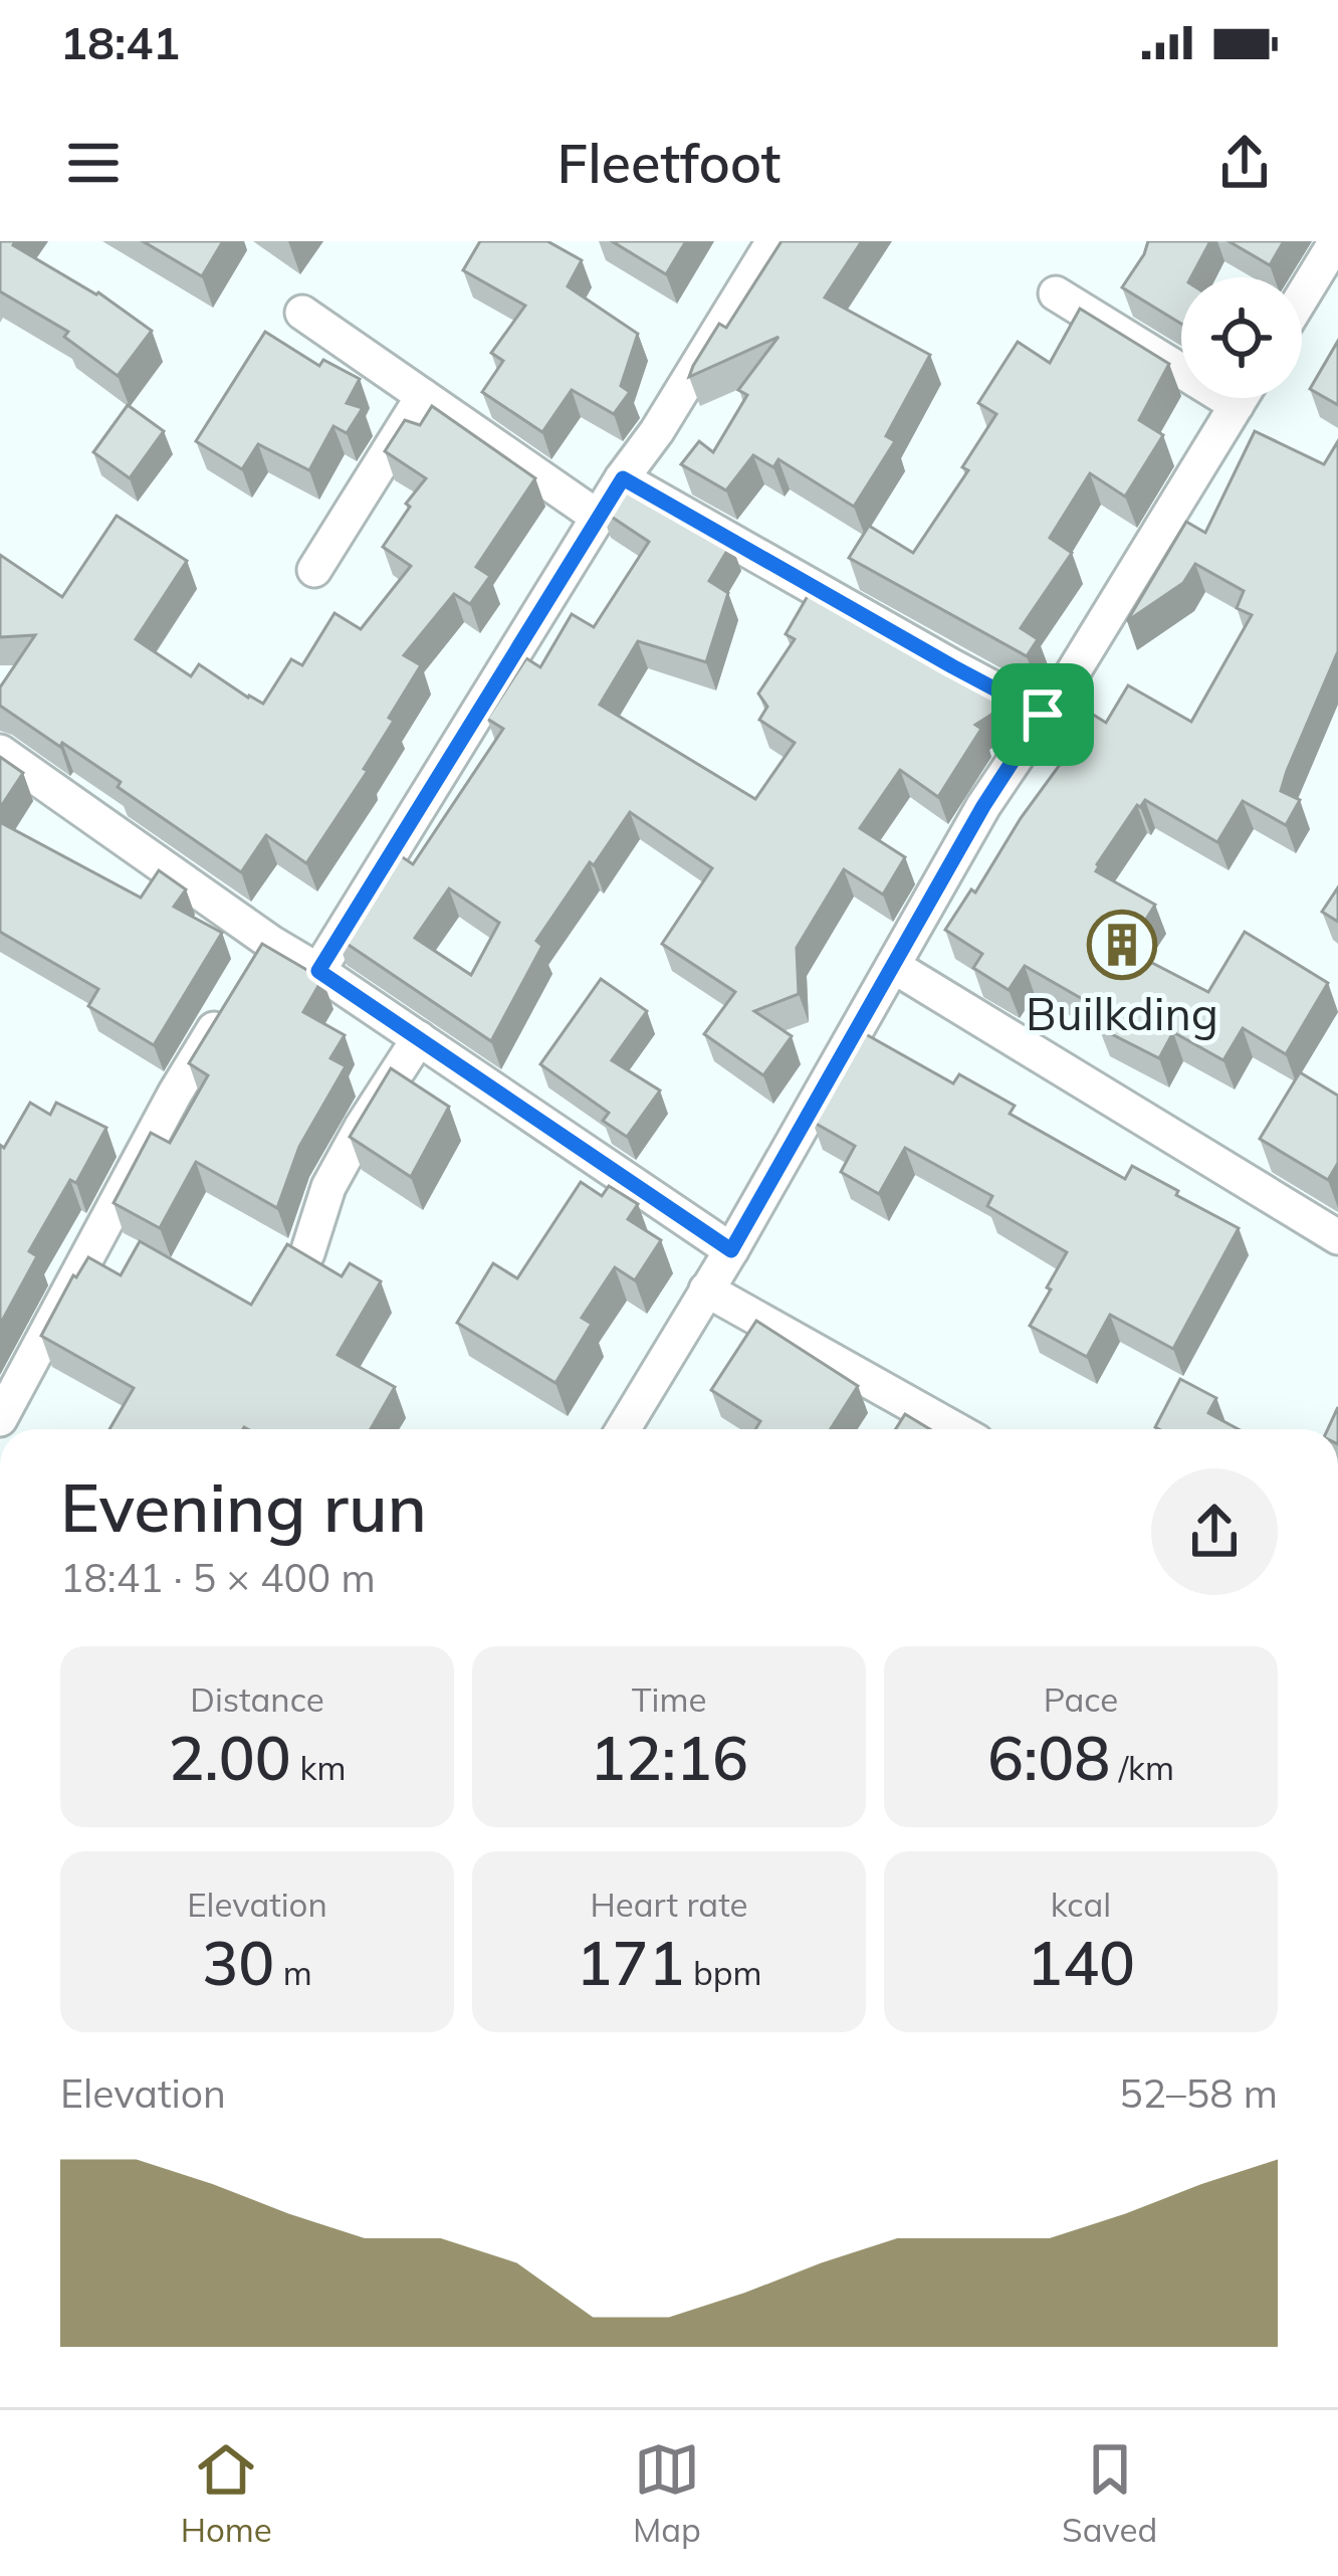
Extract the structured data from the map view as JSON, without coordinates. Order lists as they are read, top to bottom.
{
  "places": {
    "building": ["Builkding"]
  },
  "page": {
    "status": "18:41",
    "header": "Fleetfoot",
    "heading": ["Evening run", "18:41 · 5 × 400 m"],
    "stats": [
      ["Distance", "2.00 km"],
      ["Time", "12:16"],
      ["Pace", "6:08 /km"],
      ["Elevation", "30 m"],
      ["Heart rate", "171 bpm"],
      ["kcal", "140"]
    ],
    "chart": ["Elevation", "52–58 m"],
    "tabs": ["Home", "Map", "Saved"]
  }
}
